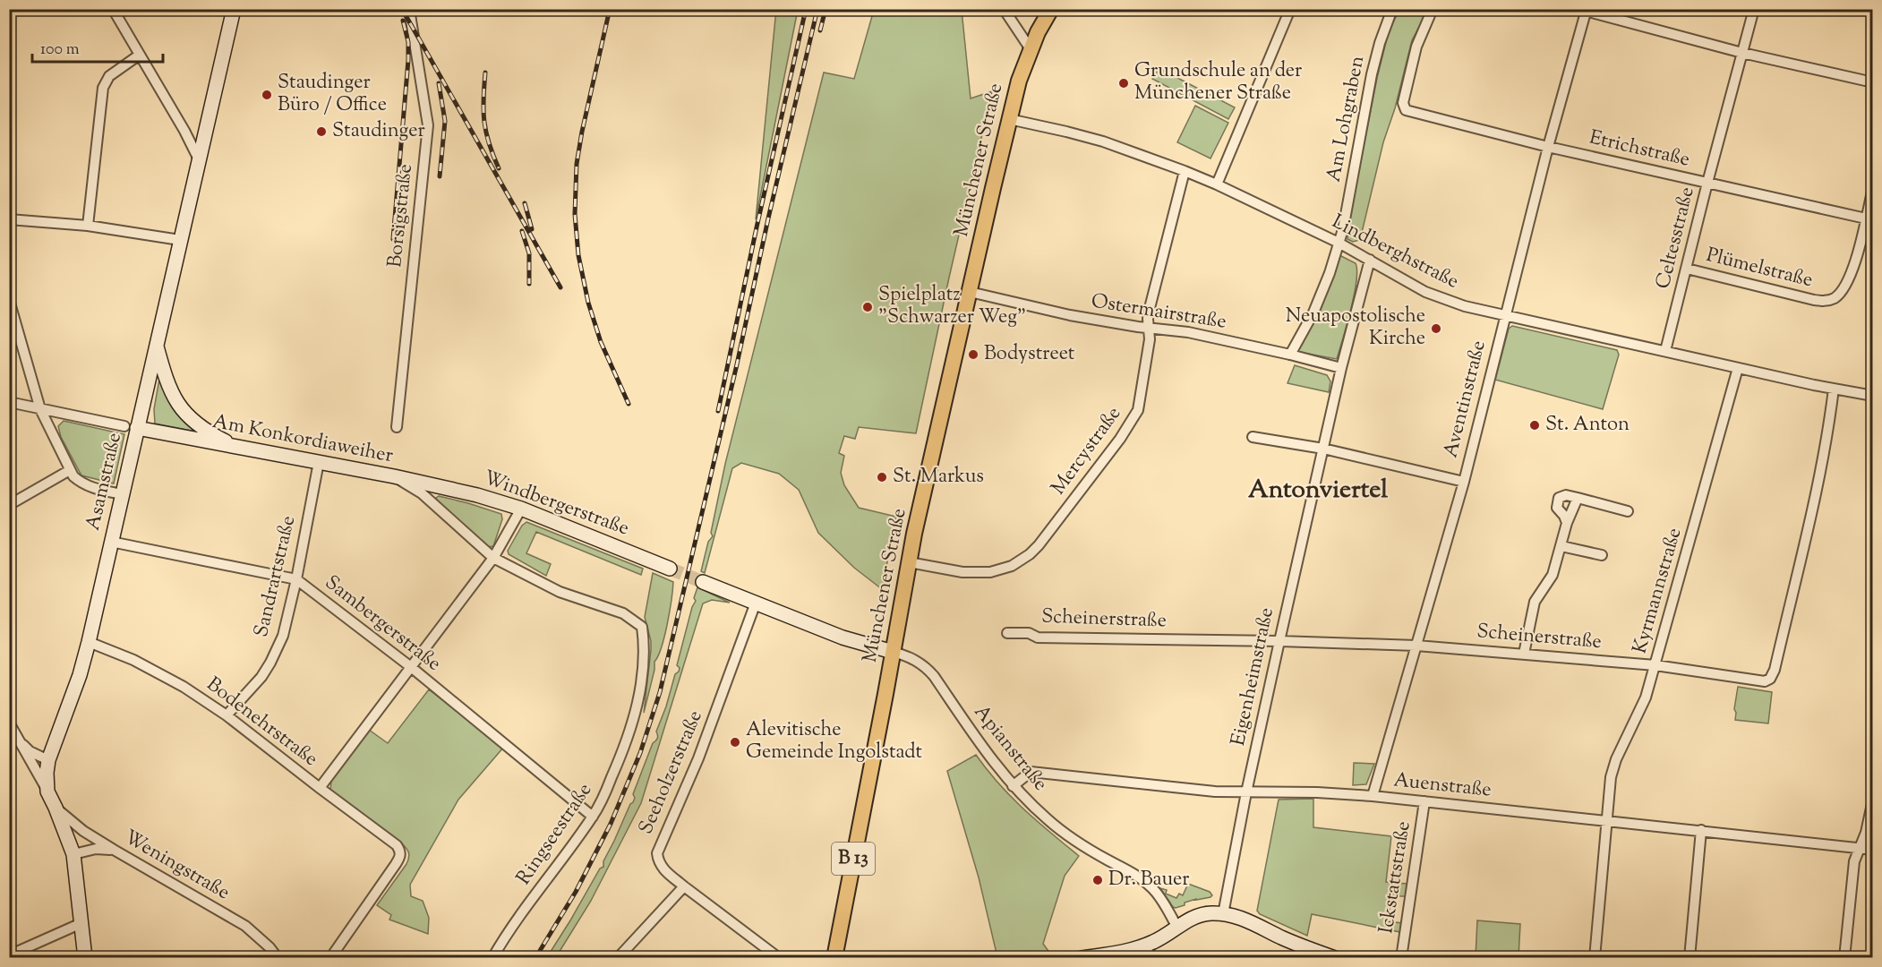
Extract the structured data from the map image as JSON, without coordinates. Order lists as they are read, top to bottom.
{
  "streets": {
    "main road": ["Münchener Straße", "B 13"],
    "street": [
      "Am Lohgraben",
      "Etrichstraße",
      "Borsigstraße",
      "Celtesstraße",
      "Lindberghstraße",
      "Plümelstraße",
      "Ostermairstraße",
      "Aventinstraße",
      "Am Konkordiaweiher",
      "Mercystraße",
      "Asamstraße",
      "Windbergerstraße",
      "Sandrartstraße",
      "Kyrmannstraße",
      "Scheinerstraße",
      "Sambergerstraße",
      "Eigenheimstraße",
      "Bodenehrstraße",
      "Apianstraße",
      "Seeholzerstraße",
      "Auenstraße",
      "Ringseestraße",
      "Weningstraße",
      "Ickstattstraße"
    ]
  },
  "crossings": [
    ["Am Lohgraben", "Lindberghstraße"],
    ["Am Lohgraben", "Ostermairstraße"],
    ["Etrichstraße", "Celtesstraße"],
    ["Etrichstraße", "Plümelstraße"],
    ["Etrichstraße", "Aventinstraße"],
    ["Münchener Straße", "Lindberghstraße"],
    ["Münchener Straße", "Ostermairstraße"],
    ["Münchener Straße", "Mercystraße"],
    ["Münchener Straße", "Apianstraße"],
    ["Celtesstraße", "Lindberghstraße"],
    ["Celtesstraße", "Plümelstraße"],
    ["Lindberghstraße", "Aventinstraße"],
    ["Lindberghstraße", "Mercystraße"],
    ["Lindberghstraße", "Kyrmannstraße"],
    ["Lindberghstraße", "Scheinerstraße"],
    ["Ostermairstraße", "Mercystraße"],
    ["Aventinstraße", "Scheinerstraße"],
    ["Aventinstraße", "Auenstraße"],
    ["Am Konkordiaweiher", "Asamstraße"],
    ["Am Konkordiaweiher", "Windbergerstraße"],
    ["Am Konkordiaweiher", "Sandrartstraße"],
    ["Am Konkordiaweiher", "Ringseestraße"],
    ["Asamstraße", "Sambergerstraße"],
    ["Asamstraße", "Bodenehrstraße"],
    ["Asamstraße", "Weningstraße"],
    ["Sandrartstraße", "Sambergerstraße"],
    ["Sandrartstraße", "Bodenehrstraße"],
    ["Kyrmannstraße", "Scheinerstraße"],
    ["Kyrmannstraße", "Auenstraße"],
    ["Scheinerstraße", "Eigenheimstraße"],
    ["Sambergerstraße", "Ringseestraße"],
    ["Eigenheimstraße", "Auenstraße"],
    ["Apianstraße", "Auenstraße"],
    ["Auenstraße", "Ickstattstraße"]
  ],
  "districts": ["Antonviertel"],
  "places": [
    "Grundschule an der Münchener Straße",
    "Staudinger Büro / Office",
    "Staudinger",
    "Spielplatz \"Schwarzer Weg\"",
    "Neuapostolische Kirche",
    "Bodystreet",
    "St. Anton",
    "St. Markus",
    "Alevitische Gemeinde Ingolstadt",
    "Dr. Bauer"
  ],
  "scale_bar": "100 m"
}
